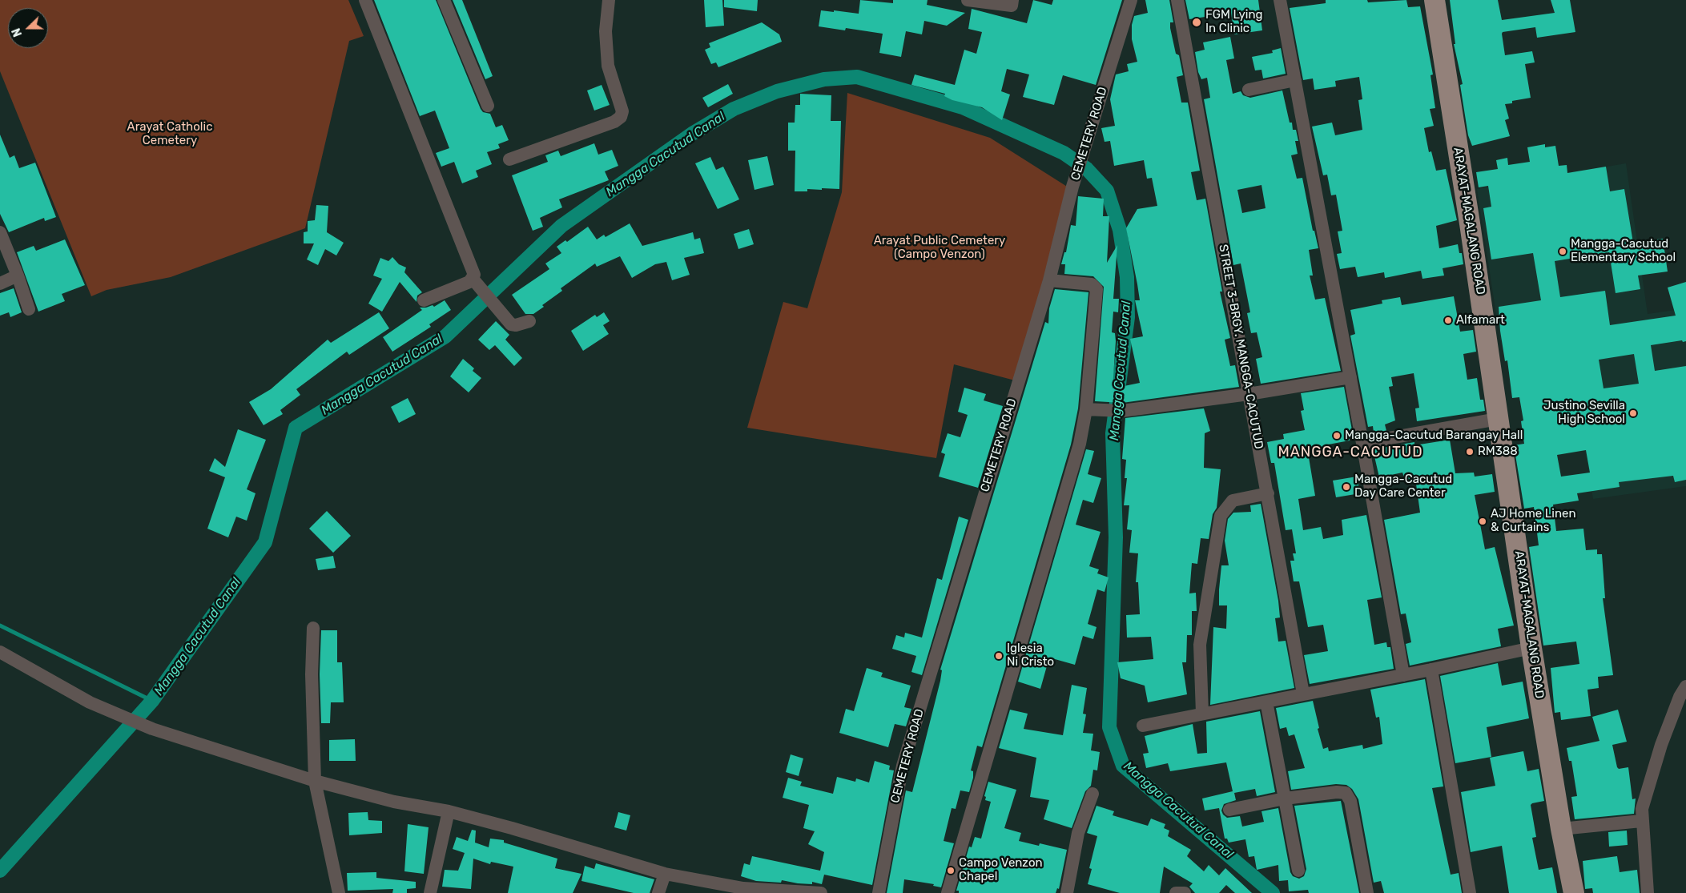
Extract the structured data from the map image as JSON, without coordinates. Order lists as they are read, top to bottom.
{
  "streets": {
    "main road": ["ARAYAT-MAGALANG ROAD"],
    "street": ["CEMETERY ROAD", "STREET 3-BRGY. MANGGA-CACUTUD"]
  },
  "districts": ["MANGGA-CACUTUD"],
  "water": ["Mangga Cacutud Canal"],
  "parks": ["Arayat Catholic Cemetery", "Arayat Public Cemetery (Campo Venzon)"],
  "places": [
    "FGM Lying In Clinic",
    "Mangga-Cacutud Elementary School",
    "Alfamart",
    "Justino Sevilla High School",
    "Mangga-Cacutud Barangay Hall",
    "RM388",
    "Mangga-Cacutud Day Care Center",
    "AJ Home Linen & Curtains",
    "Iglesia Ni Cristo",
    "Campo Venzon Chapel"
  ],
  "north": "left"
}
